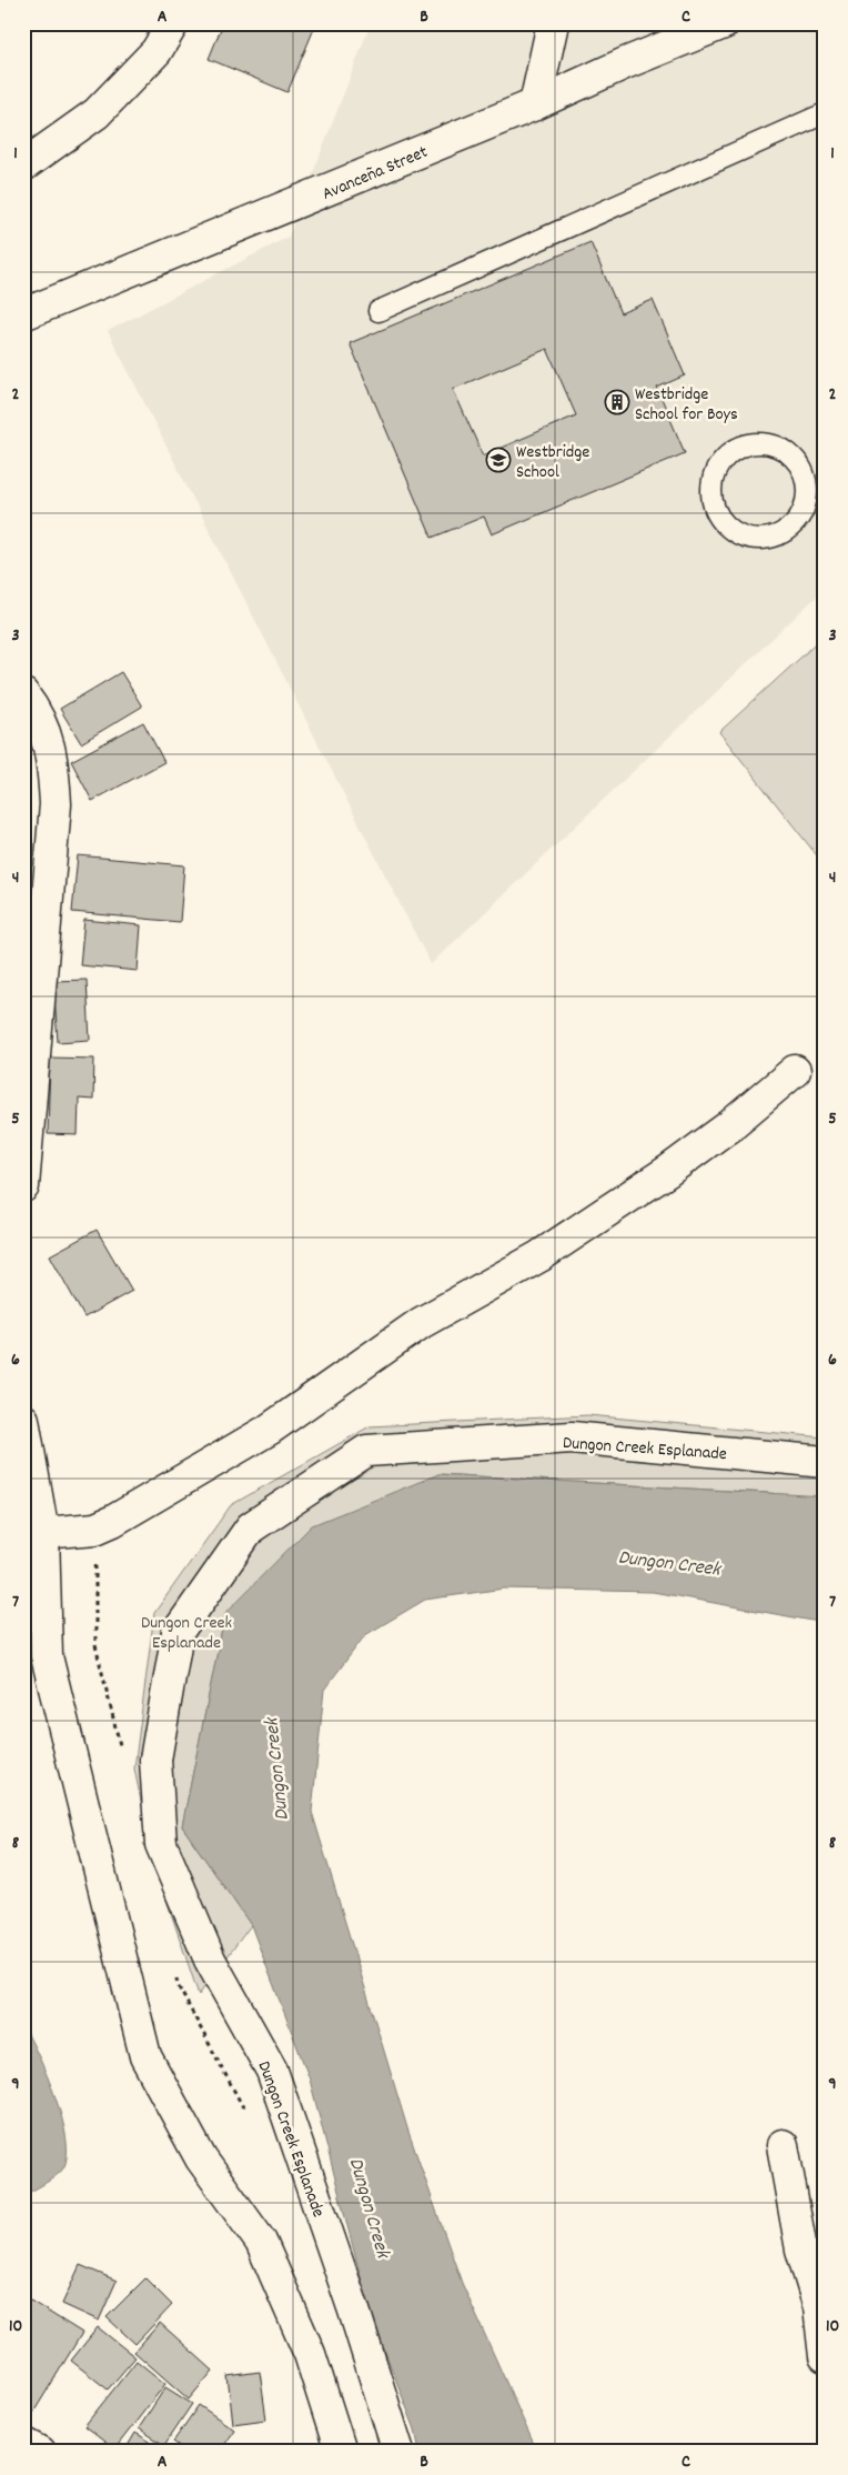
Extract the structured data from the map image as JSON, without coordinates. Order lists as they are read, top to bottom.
{
  "streets": {
    "street": ["Avanceña Street", "Dungon Creek Esplanade"]
  },
  "water": ["Dungon Creek"],
  "parks": ["Dungon Creek Esplanade"],
  "places": {
    "building": ["Westbridge School for Boys"],
    "school or university": ["Westbridge School"]
  },
  "grid": {
    "columns": ["A", "B", "C"],
    "rows": [
      "1",
      "2",
      "3",
      "4",
      "5",
      "6",
      "7",
      "8",
      "9",
      "10"
    ]
  }
}
